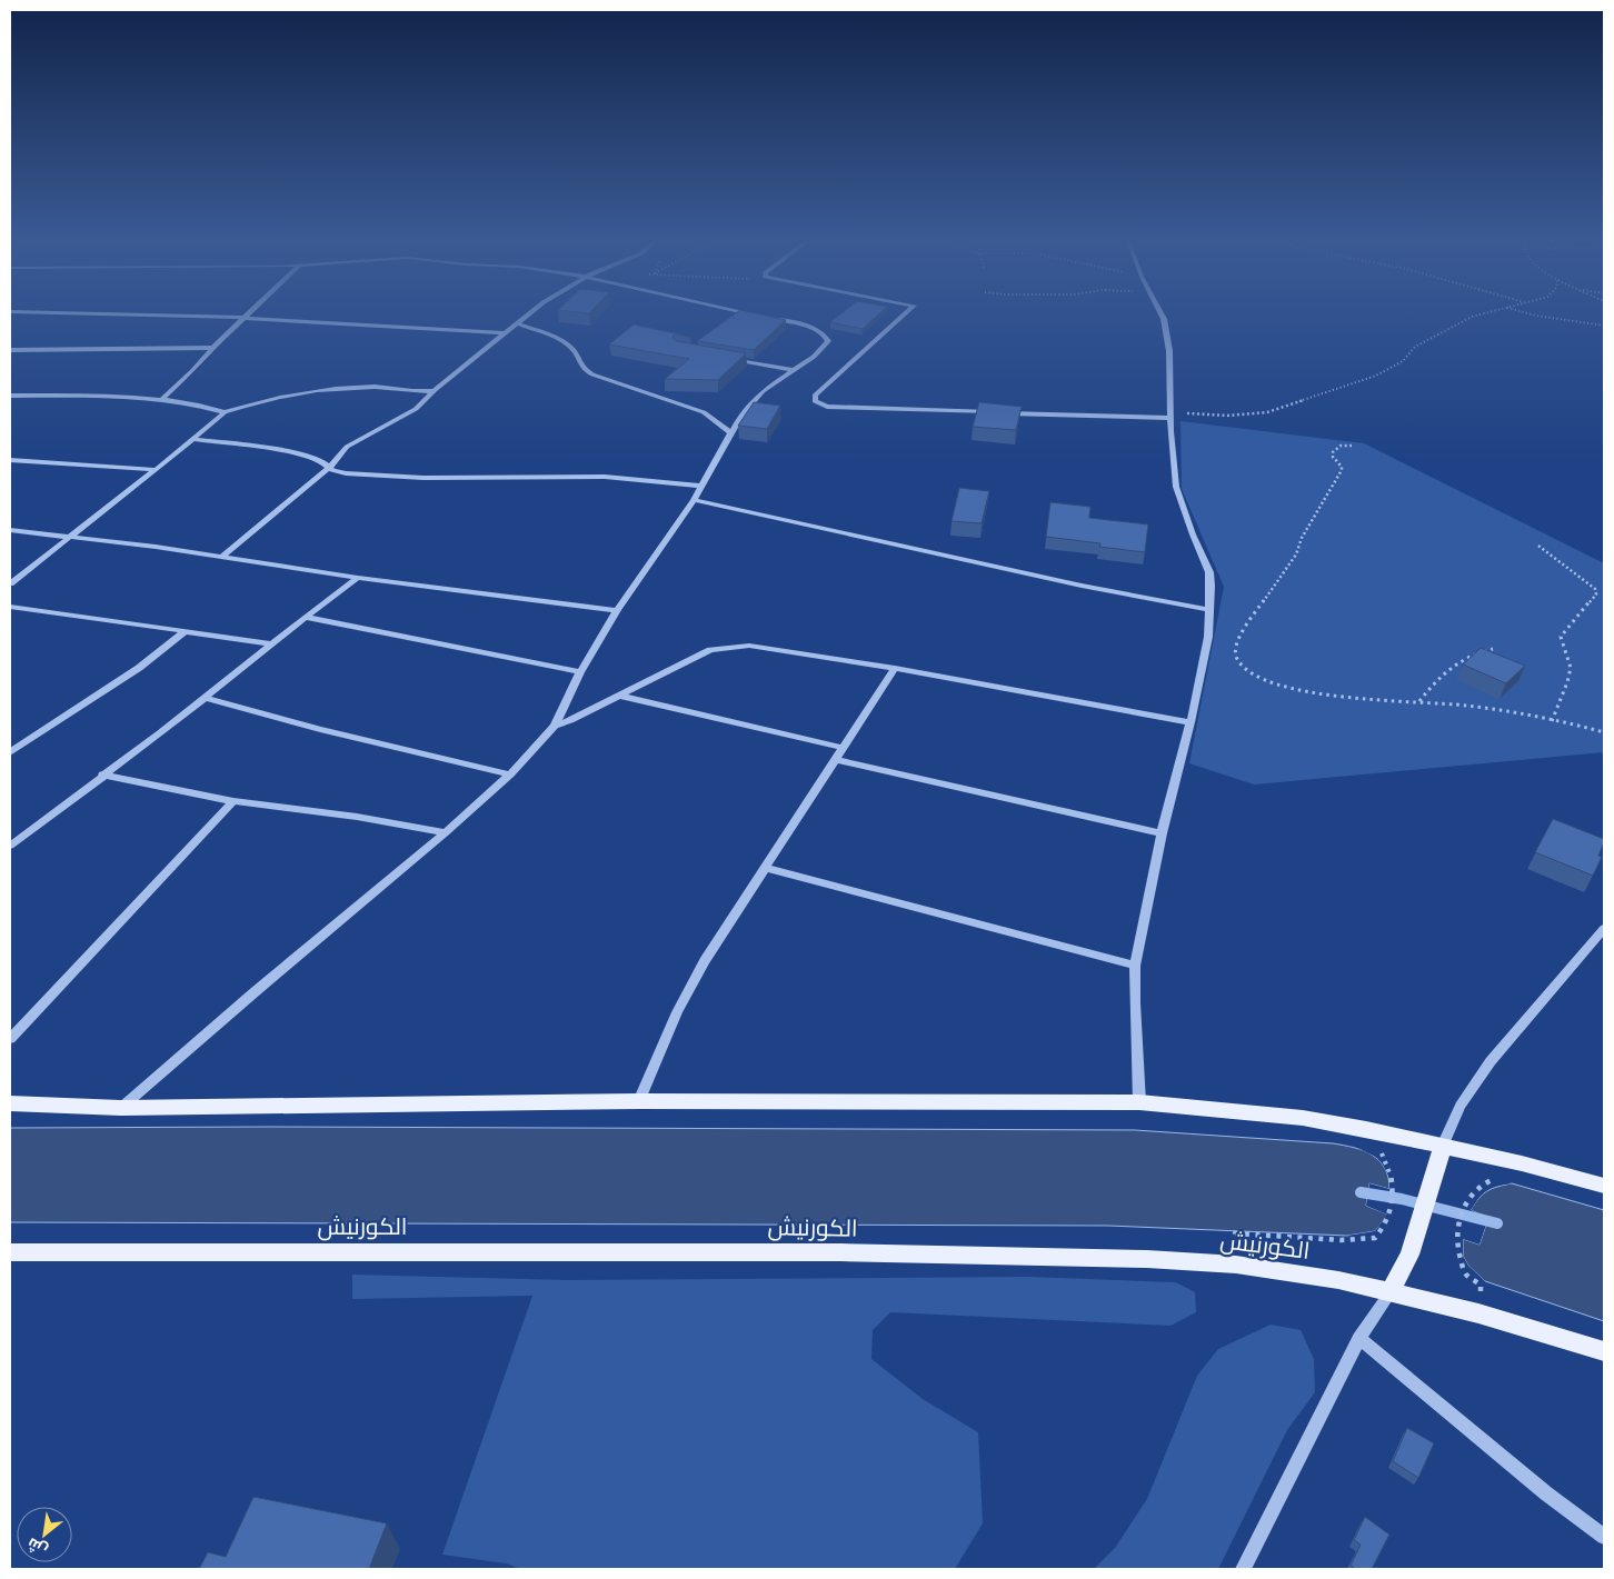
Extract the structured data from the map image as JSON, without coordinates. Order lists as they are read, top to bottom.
{
  "streets": {
    "main road": ["الكورنيش"]
  },
  "north": "bottom left"
}
